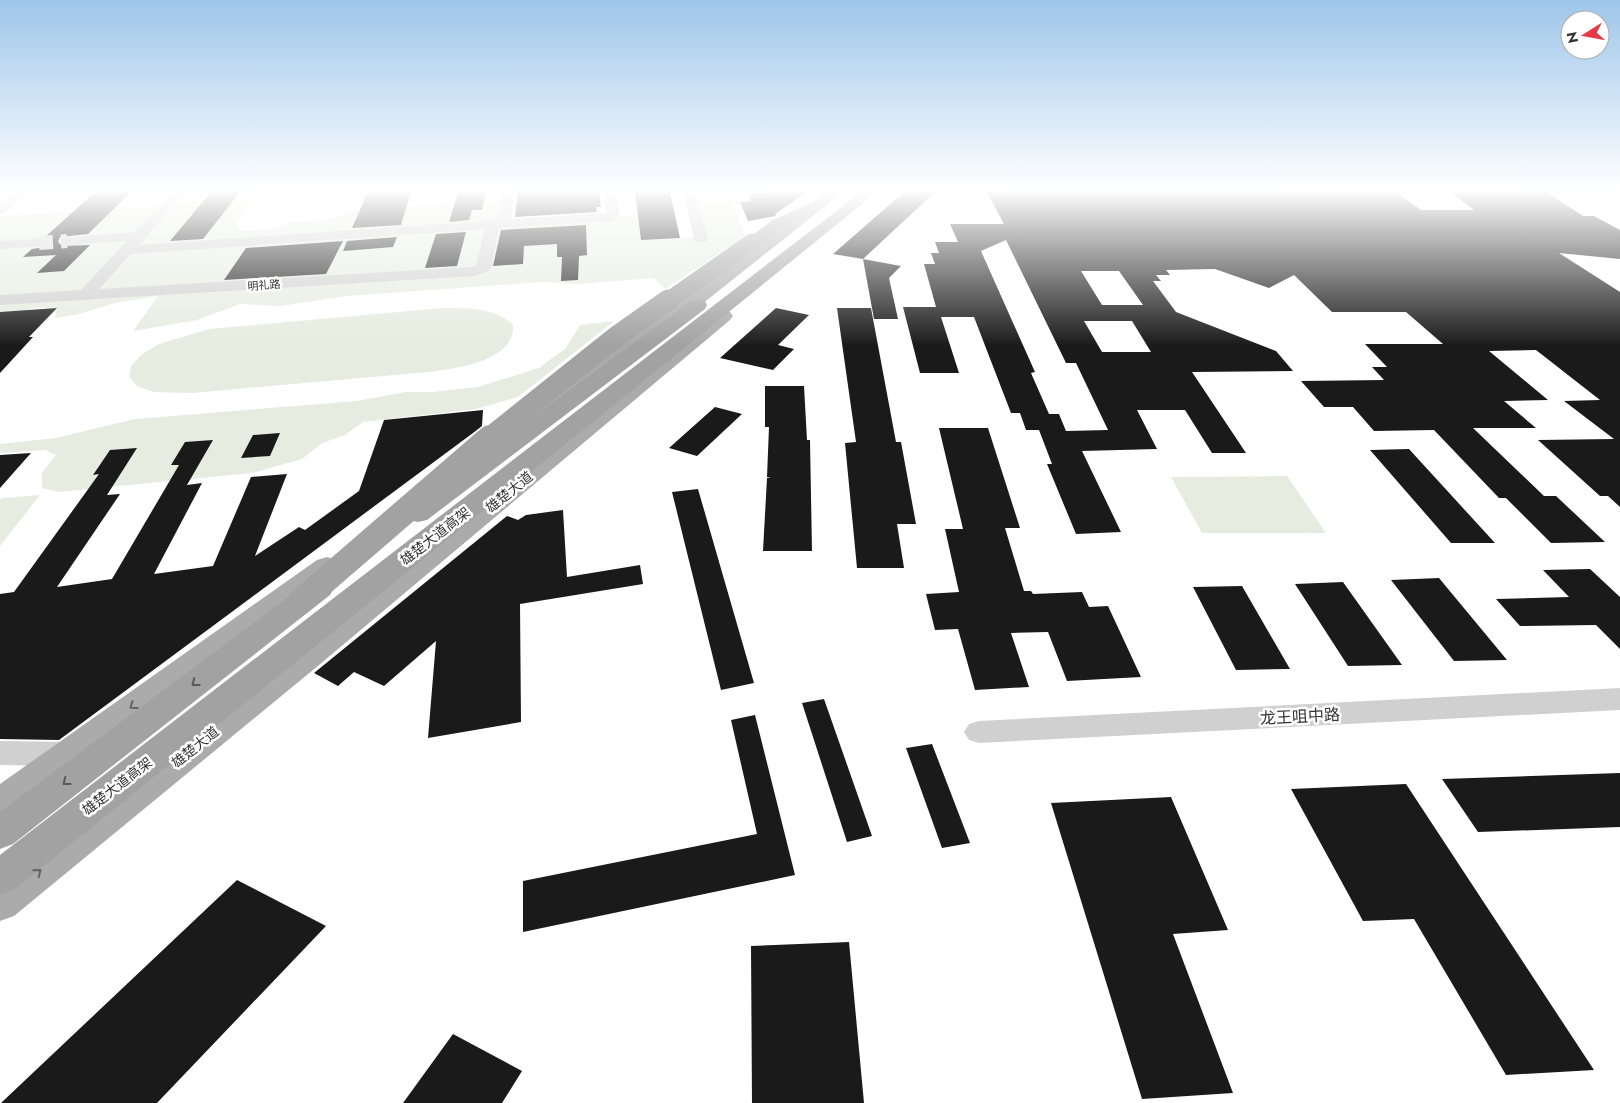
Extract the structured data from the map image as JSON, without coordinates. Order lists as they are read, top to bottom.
{
  "streets": {
    "highway": ["雄楚大道高架"],
    "main road": ["雄楚大道"],
    "street": ["明礼路", "龙王咀中路"]
  },
  "north": "left"
}
